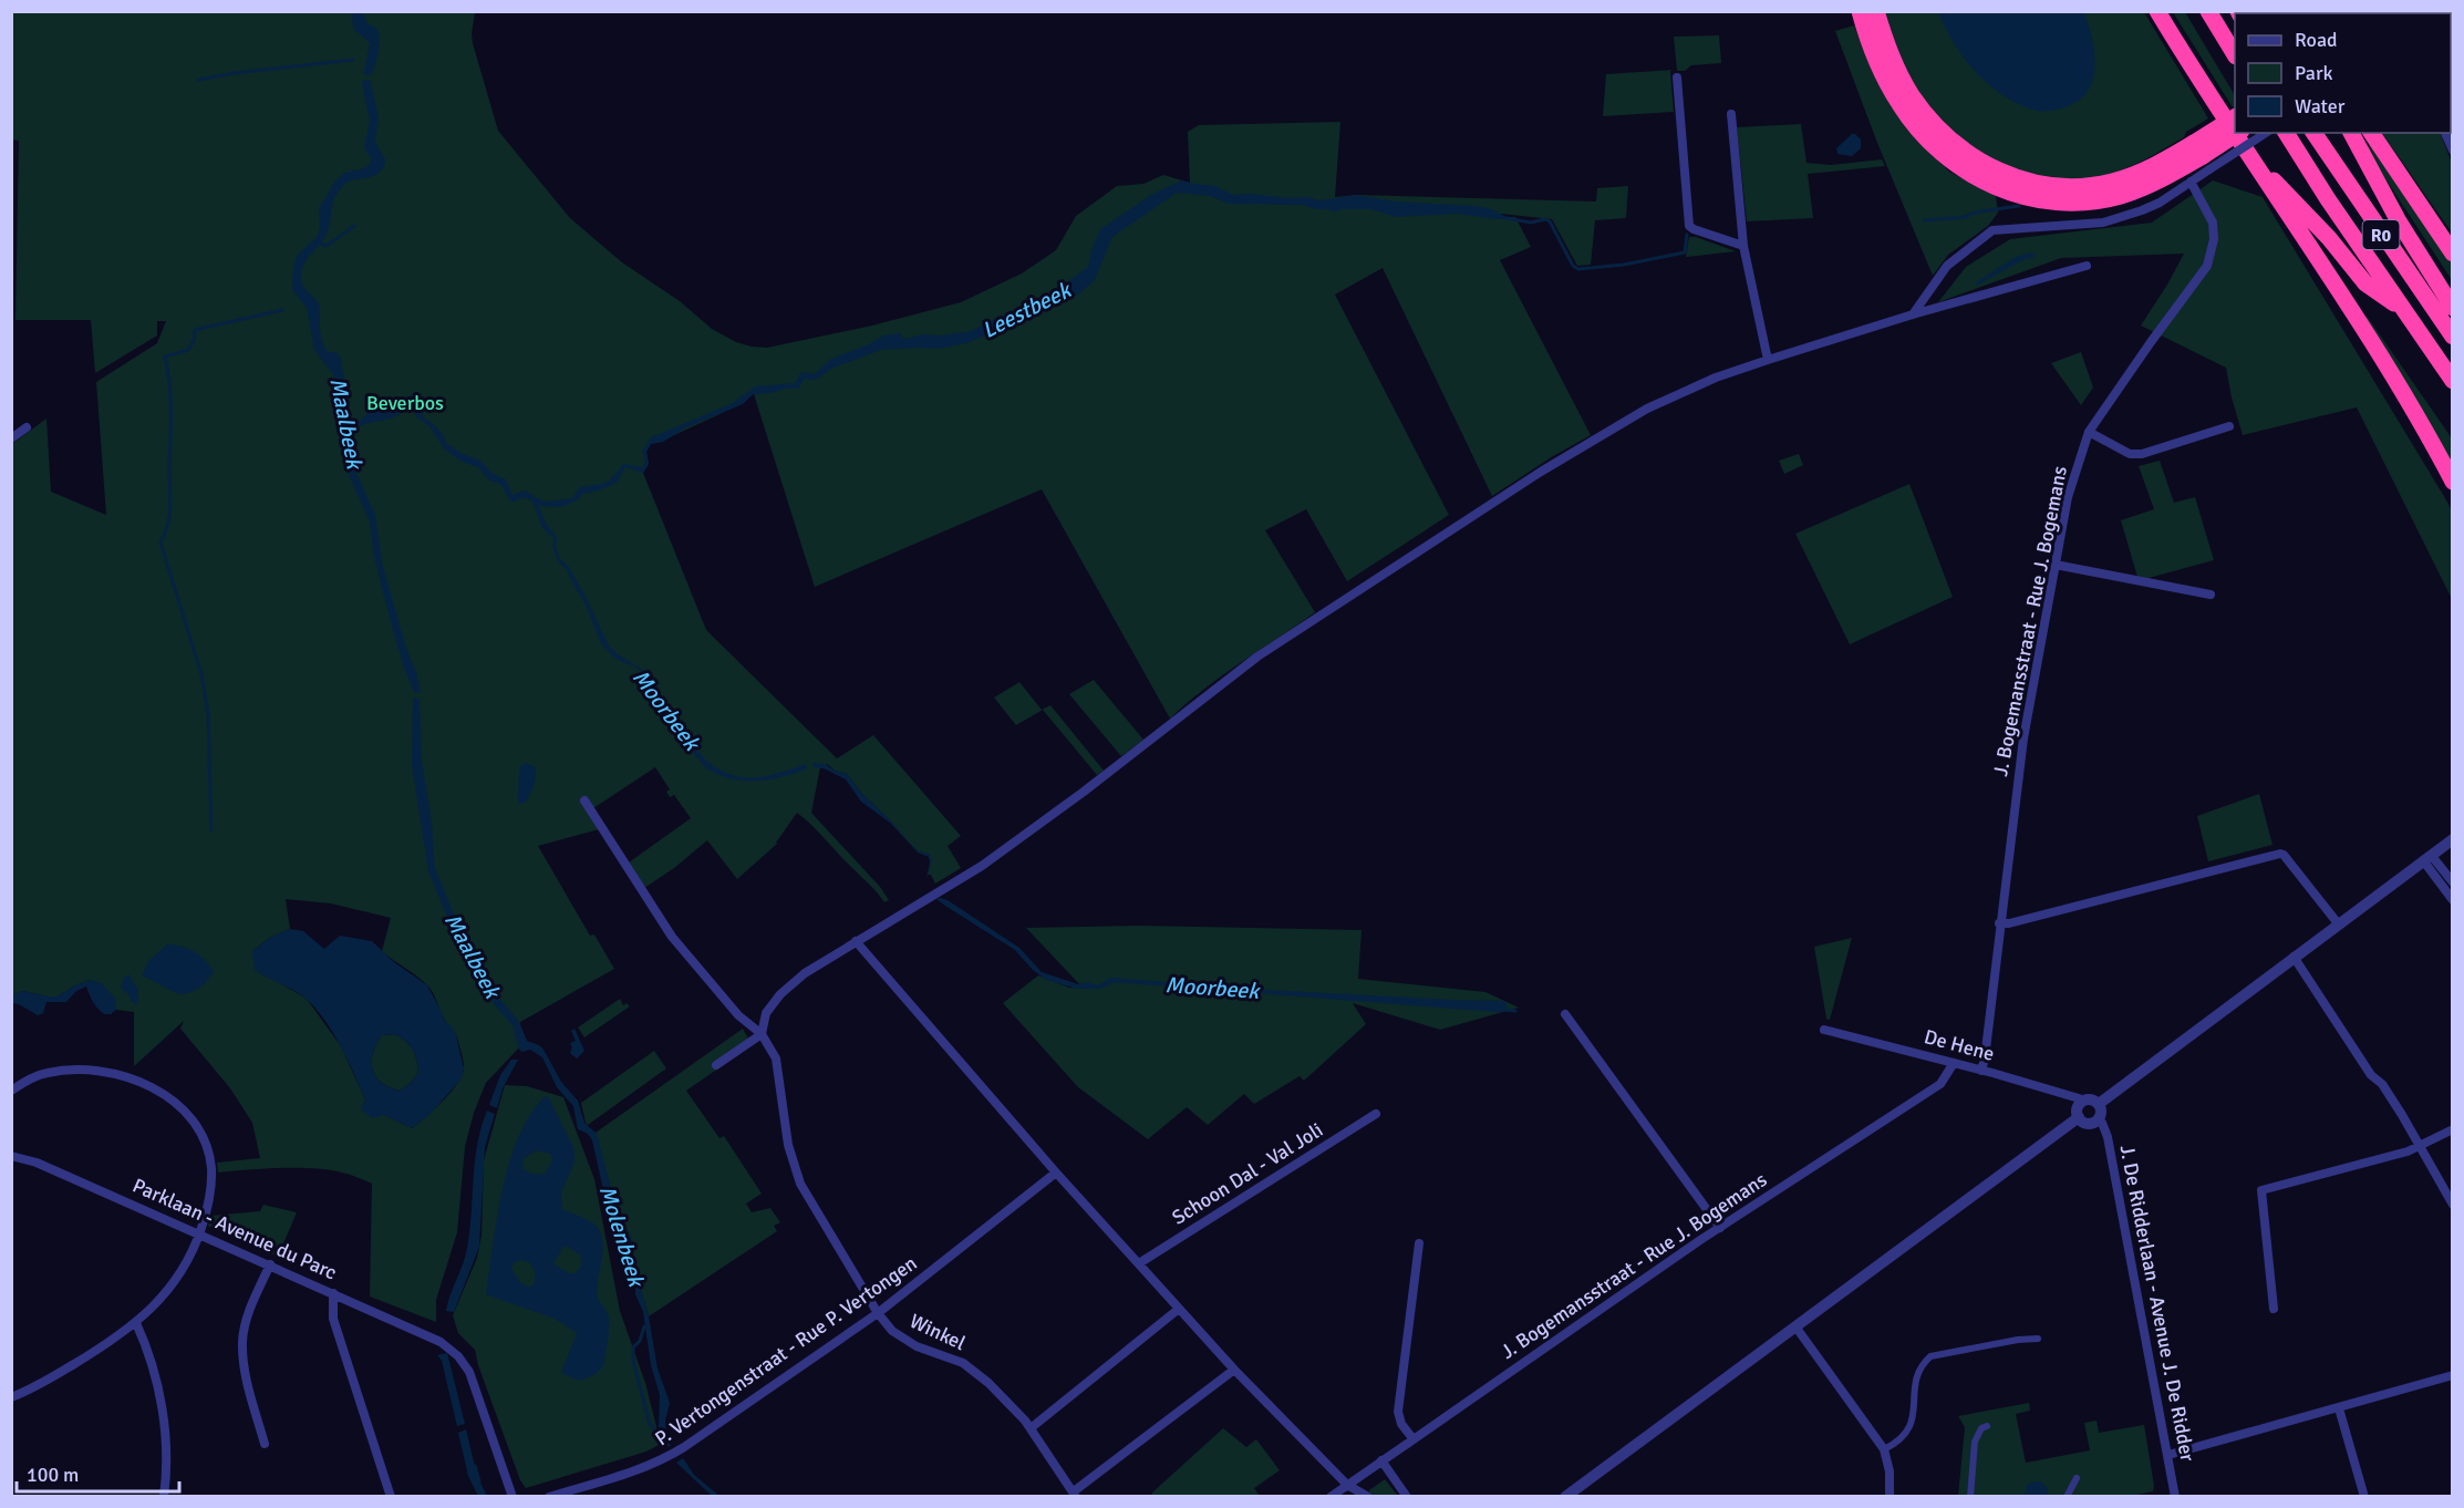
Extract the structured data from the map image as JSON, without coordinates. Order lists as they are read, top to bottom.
{
  "streets": {
    "highway": ["R0"],
    "street": [
      "J. Bogemansstraat - Rue J. Bogemans",
      "De Hene",
      "Schoon Dal - Val Joli",
      "Parklaan - Avenue du Parc",
      "J. De Ridderlaan - Avenue J. De Ridder",
      "Winkel",
      "P. Vertongenstraat - Rue P. Vertongen"
    ]
  },
  "crossings": [
    ["J. Bogemansstraat - Rue J. Bogemans", "De Hene"],
    ["De Hene", "J. De Ridderlaan - Avenue J. De Ridder"],
    ["Winkel", "P. Vertongenstraat - Rue P. Vertongen"]
  ],
  "water": [
    "Leestbeek",
    "Maalbeek",
    "Moorbeek",
    "Molenbeek"
  ],
  "parks": ["Beverbos"],
  "legend": ["Road", "Park", "Water"],
  "scale_bar": "100 m"
}
